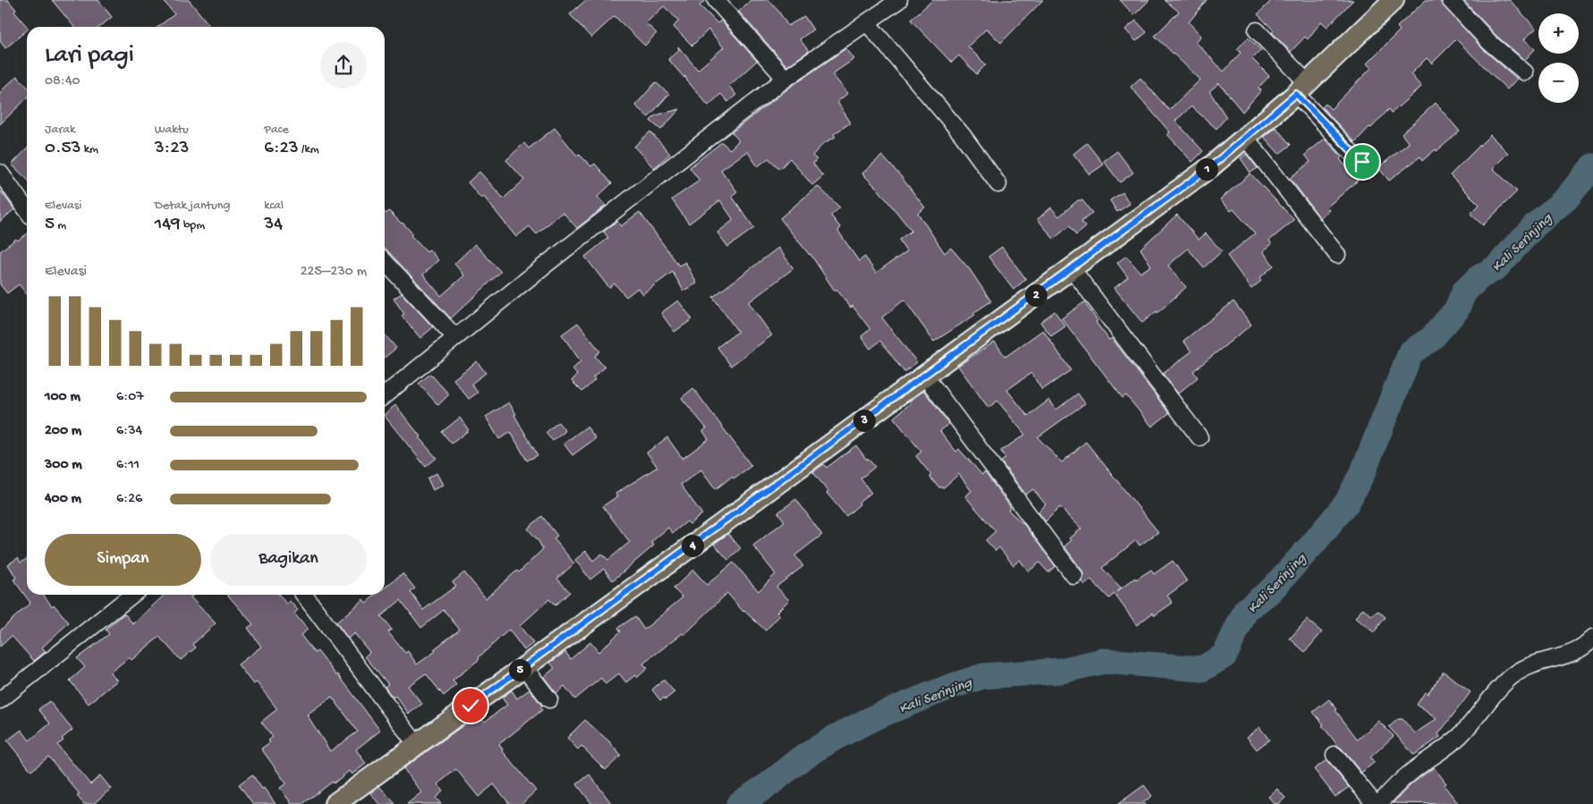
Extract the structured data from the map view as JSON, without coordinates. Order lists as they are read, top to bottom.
{
  "water": ["Kali Serinjing"],
  "page": {
    "map_buttons": ["+", "−"],
    "heading": ["Lari pagi", "08:40"],
    "stats": [
      ["Jarak", "0.53 km"],
      ["Waktu", "3:23"],
      ["Pace", "6:23 /km"],
      ["Elevasi", "5 m"],
      ["Detak jantung", "149 bpm"],
      ["kcal", "34"]
    ],
    "pins": [
      "1",
      "2",
      "3",
      "4",
      "5"
    ],
    "chart": ["Elevasi", "225–230 m"],
    "list": [
      {
        "name": "100 m",
        "note": "6:07"
      },
      {
        "name": "200 m",
        "note": "6:34"
      },
      {
        "name": "300 m",
        "note": "6:11"
      },
      {
        "name": "400 m",
        "note": "6:26"
      }
    ],
    "buttons": ["Simpan", "Bagikan"]
  }
}
